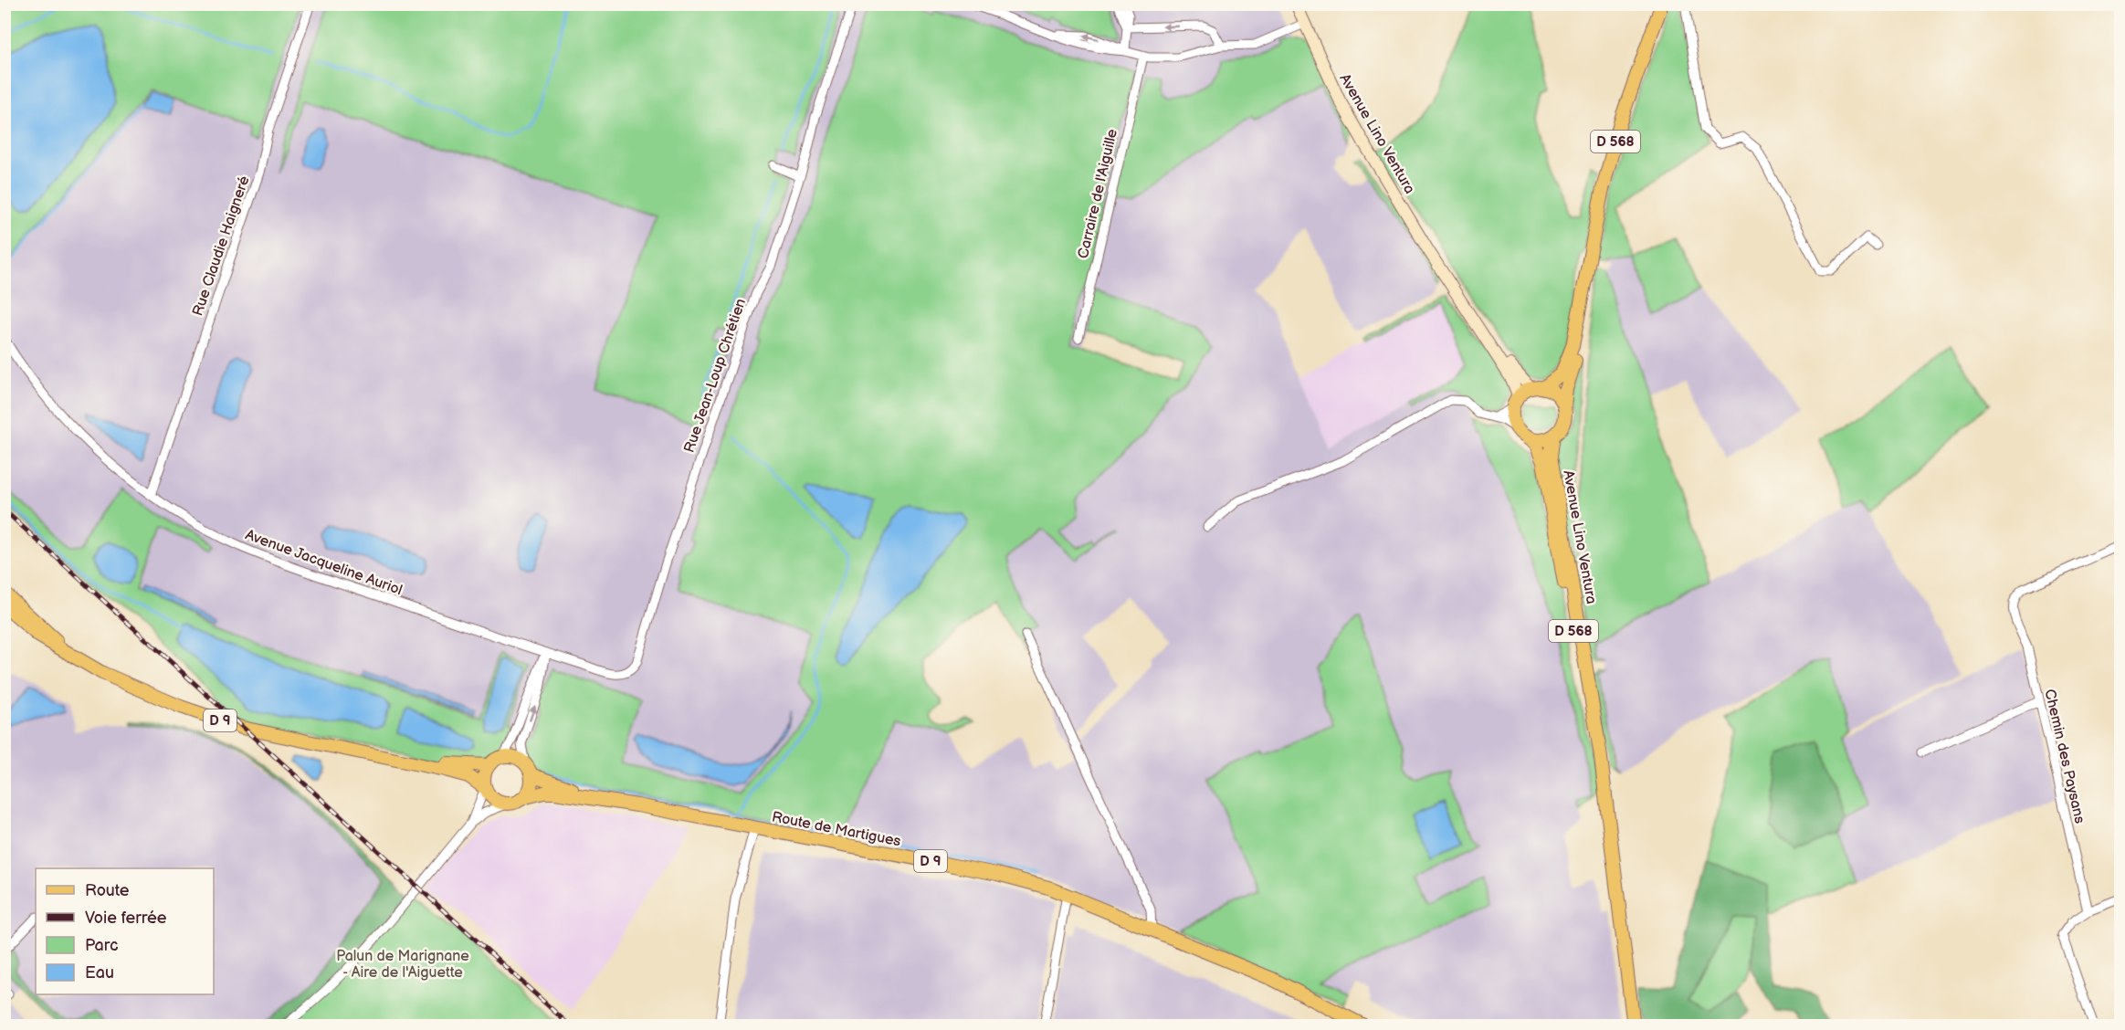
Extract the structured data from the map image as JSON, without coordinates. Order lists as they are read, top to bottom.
{
  "streets": {
    "main road": [
      "Avenue Lino Ventura",
      "D 568",
      "D 9",
      "Route de Martigues"
    ],
    "street": [
      "Carraire de l'Aiguille",
      "Rue Claudie Haigneré",
      "Rue Jean-Loup Chrétien",
      "Avenue Jacqueline Auriol",
      "Chemin des Paysans"
    ]
  },
  "crossings": [
    ["Avenue Lino Ventura", "D 568"],
    ["Rue Claudie Haigneré", "Avenue Jacqueline Auriol"],
    ["Rue Jean-Loup Chrétien", "Avenue Jacqueline Auriol"],
    ["D 9", "Route de Martigues"]
  ],
  "parks": ["Palun de Marignane - Aire de l'Aiguette"],
  "legend": [
    "Route",
    "Voie ferrée",
    "Parc",
    "Eau"
  ]
}
